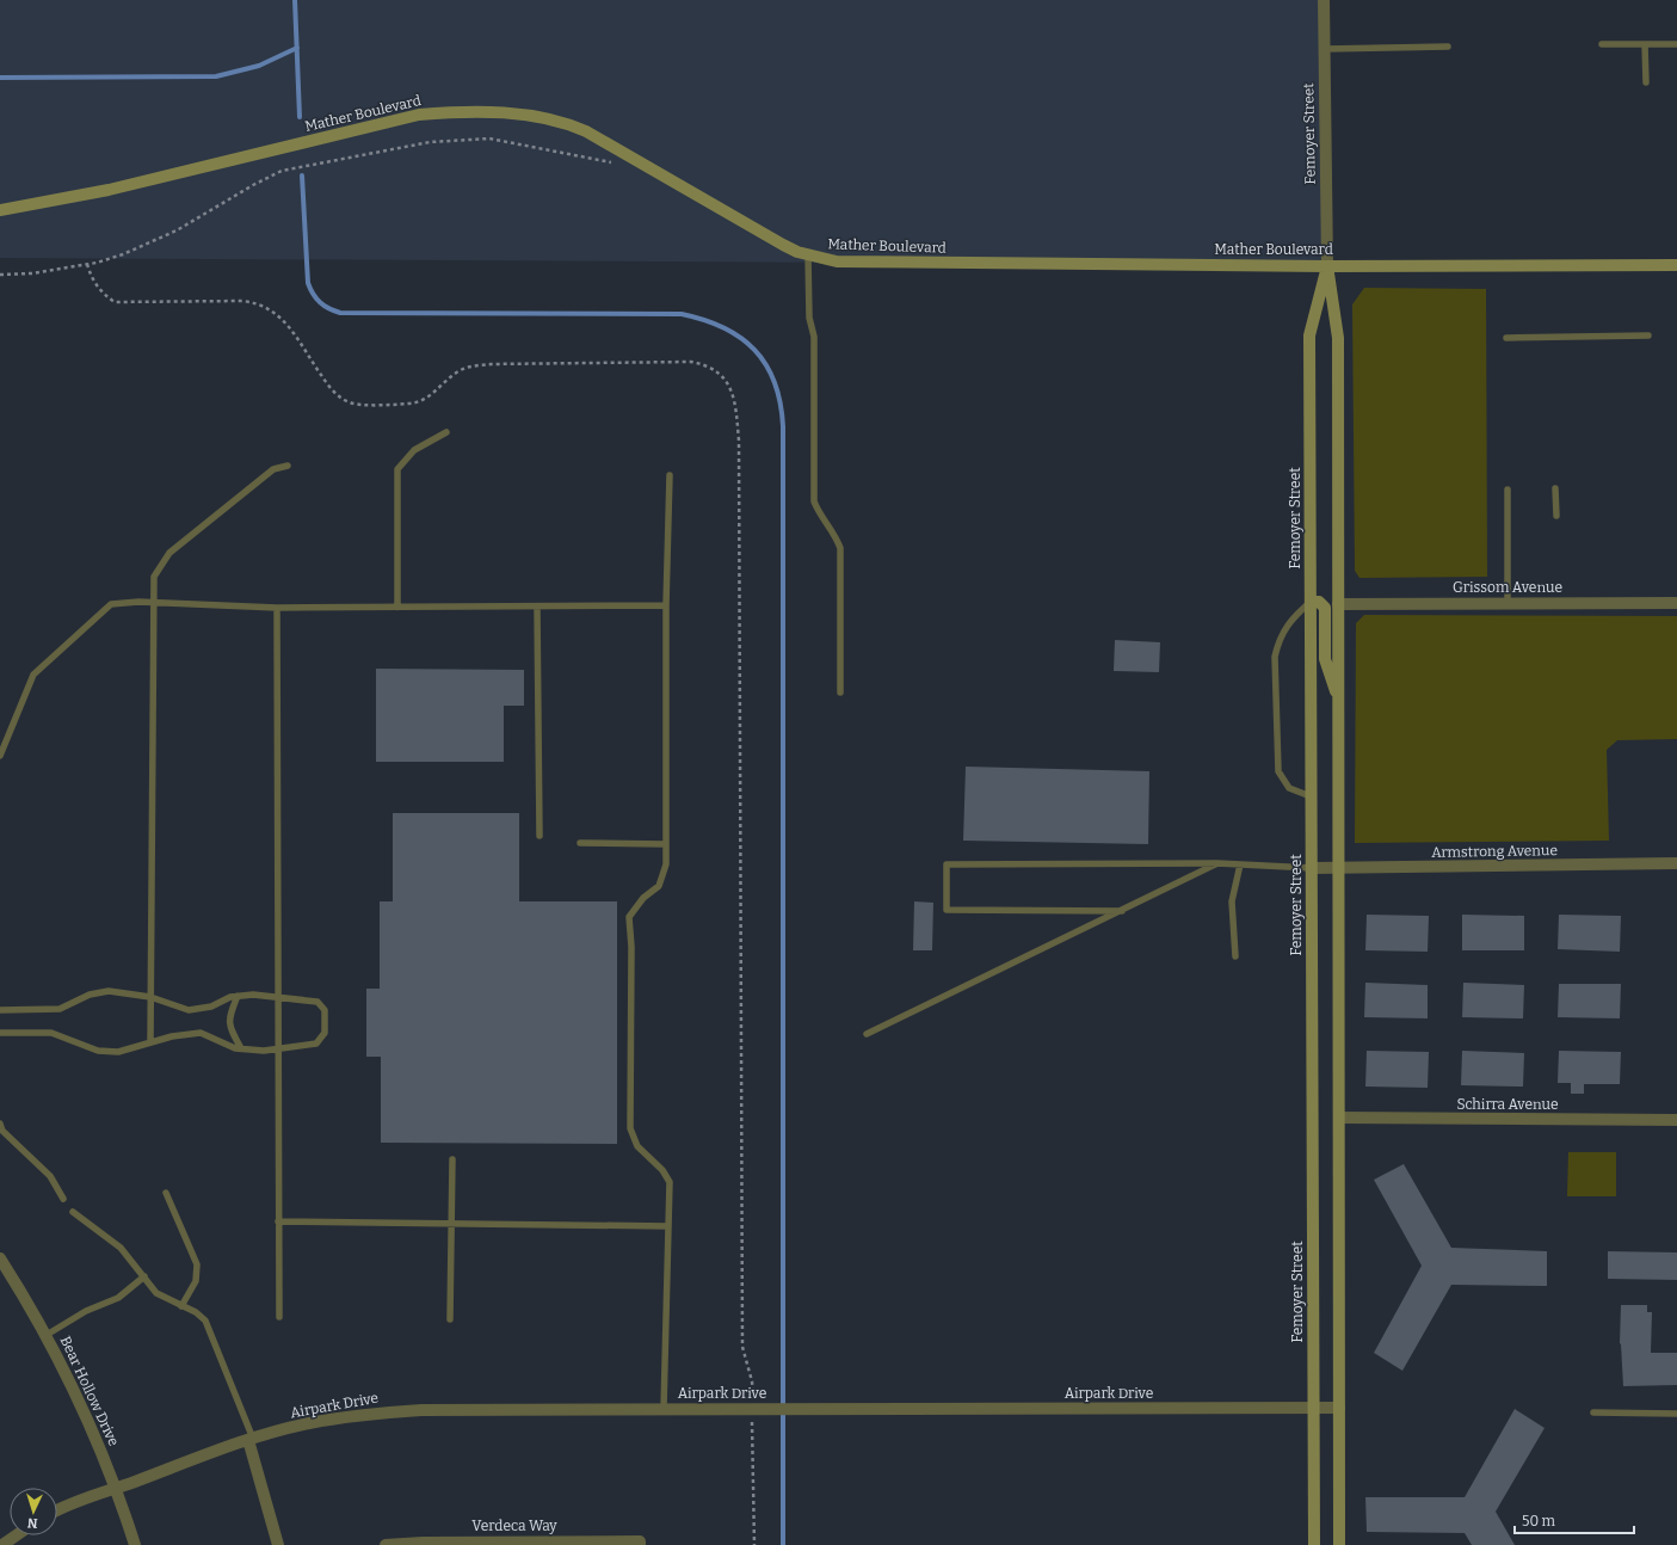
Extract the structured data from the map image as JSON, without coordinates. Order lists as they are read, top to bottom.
{
  "streets": {
    "street": [
      "Mather Boulevard",
      "Femoyer Street",
      "Grissom Avenue",
      "Armstrong Avenue",
      "Schirra Avenue",
      "Bear Hollow Drive",
      "Airpark Drive",
      "Verdeca Way"
    ]
  },
  "crossings": [
    ["Mather Boulevard", "Femoyer Street"],
    ["Femoyer Street", "Grissom Avenue"],
    ["Femoyer Street", "Armstrong Avenue"],
    ["Femoyer Street", "Schirra Avenue"],
    ["Femoyer Street", "Airpark Drive"],
    ["Bear Hollow Drive", "Airpark Drive"]
  ],
  "scale_bar": "50 m",
  "north": "bottom"
}
